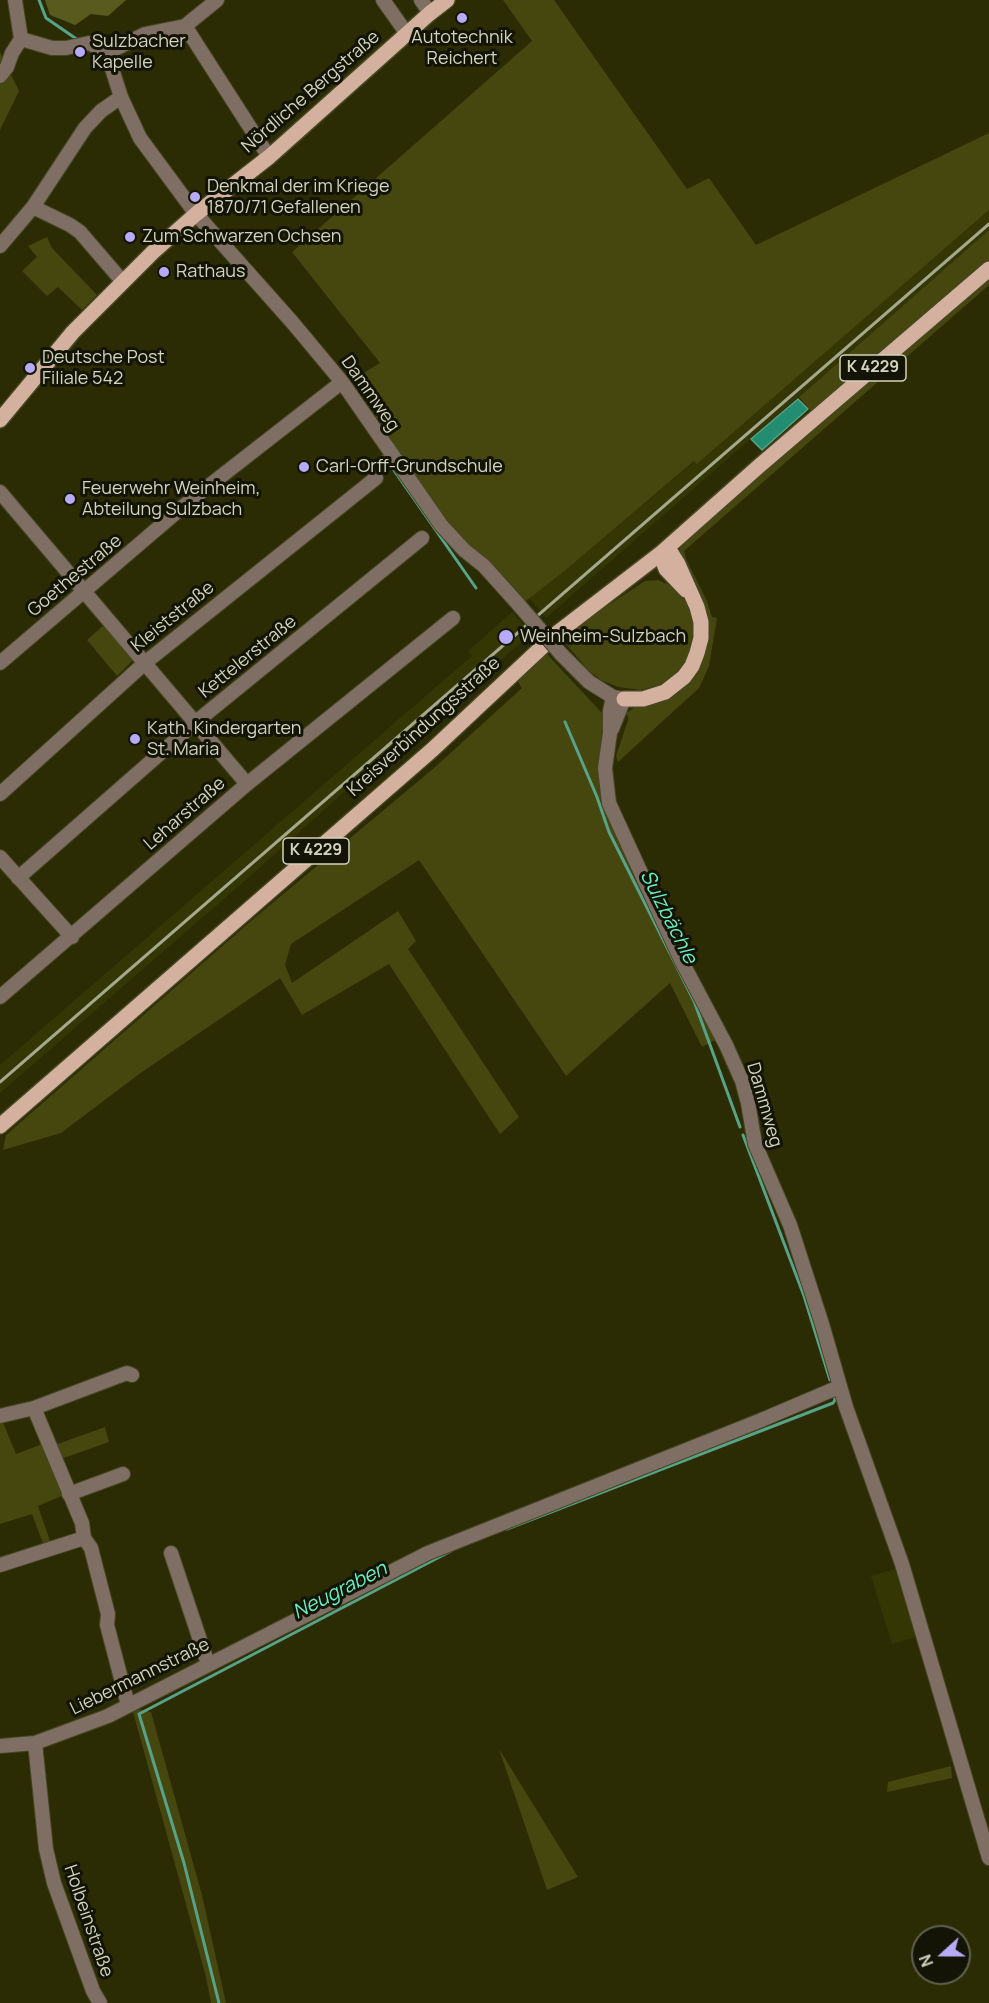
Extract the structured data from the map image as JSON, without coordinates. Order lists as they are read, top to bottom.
{
  "streets": {
    "main road": ["Nördliche Bergstraße", "K 4229", "Kreisverbindungsstraße"],
    "street": [
      "Dammweg",
      "Goethestraße",
      "Kleiststraße",
      "Kettelerstraße",
      "Leharstraße",
      "Liebermannstraße",
      "Holbeinstraße"
    ]
  },
  "crossings": [
    ["Nördliche Bergstraße", "Dammweg"],
    ["Dammweg", "Goethestraße"],
    ["Dammweg", "Liebermannstraße"],
    ["Liebermannstraße", "Holbeinstraße"]
  ],
  "water": ["Sulzbächle", "Neugraben"],
  "places": [
    "Autotechnik Reichert",
    "Sulzbacher Kapelle",
    "Denkmal der im Kriege 1870/71 Gefallenen",
    "Zum Schwarzen Ochsen",
    "Rathaus",
    "Deutsche Post Filiale 542",
    "Carl-Orff-Grundschule",
    "Feuerwehr Weinheim, Abteilung Sulzbach",
    "Weinheim-Sulzbach",
    "Kath. Kindergarten St. Maria"
  ],
  "north": "left"
}
